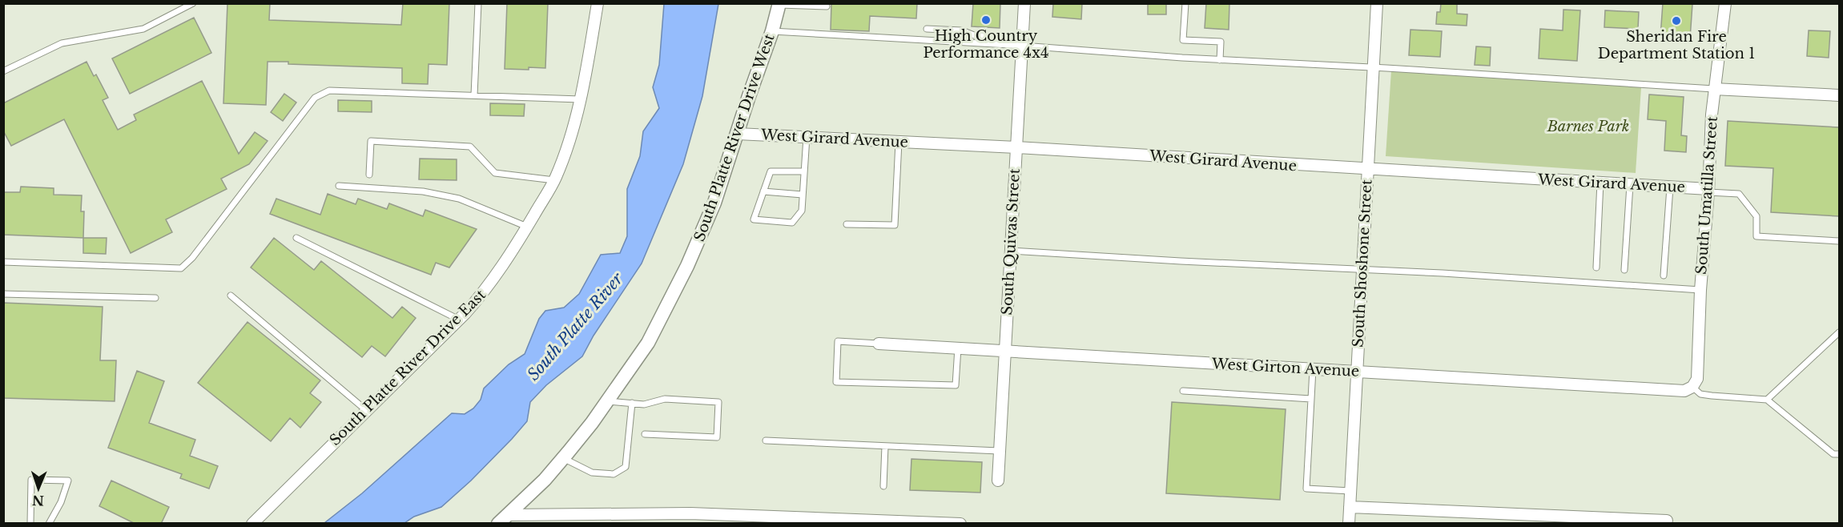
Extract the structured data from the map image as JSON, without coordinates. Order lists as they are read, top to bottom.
{
  "streets": {
    "street": [
      "South Platte River Drive West",
      "West Girard Avenue",
      "South Umatilla Street",
      "South Quivas Street",
      "South Shoshone Street",
      "South Platte River Drive East",
      "West Girton Avenue"
    ]
  },
  "crossings": [
    ["South Platte River Drive West", "West Girard Avenue"],
    ["West Girard Avenue", "South Umatilla Street"],
    ["West Girard Avenue", "South Quivas Street"],
    ["West Girard Avenue", "South Shoshone Street"],
    ["South Umatilla Street", "West Girton Avenue"],
    ["South Quivas Street", "West Girton Avenue"],
    ["South Shoshone Street", "West Girton Avenue"]
  ],
  "water": ["South Platte River"],
  "parks": ["Barnes Park"],
  "places": ["High Country Performance 4x4", "Sheridan Fire Department Station 1"],
  "north": "bottom"
}
